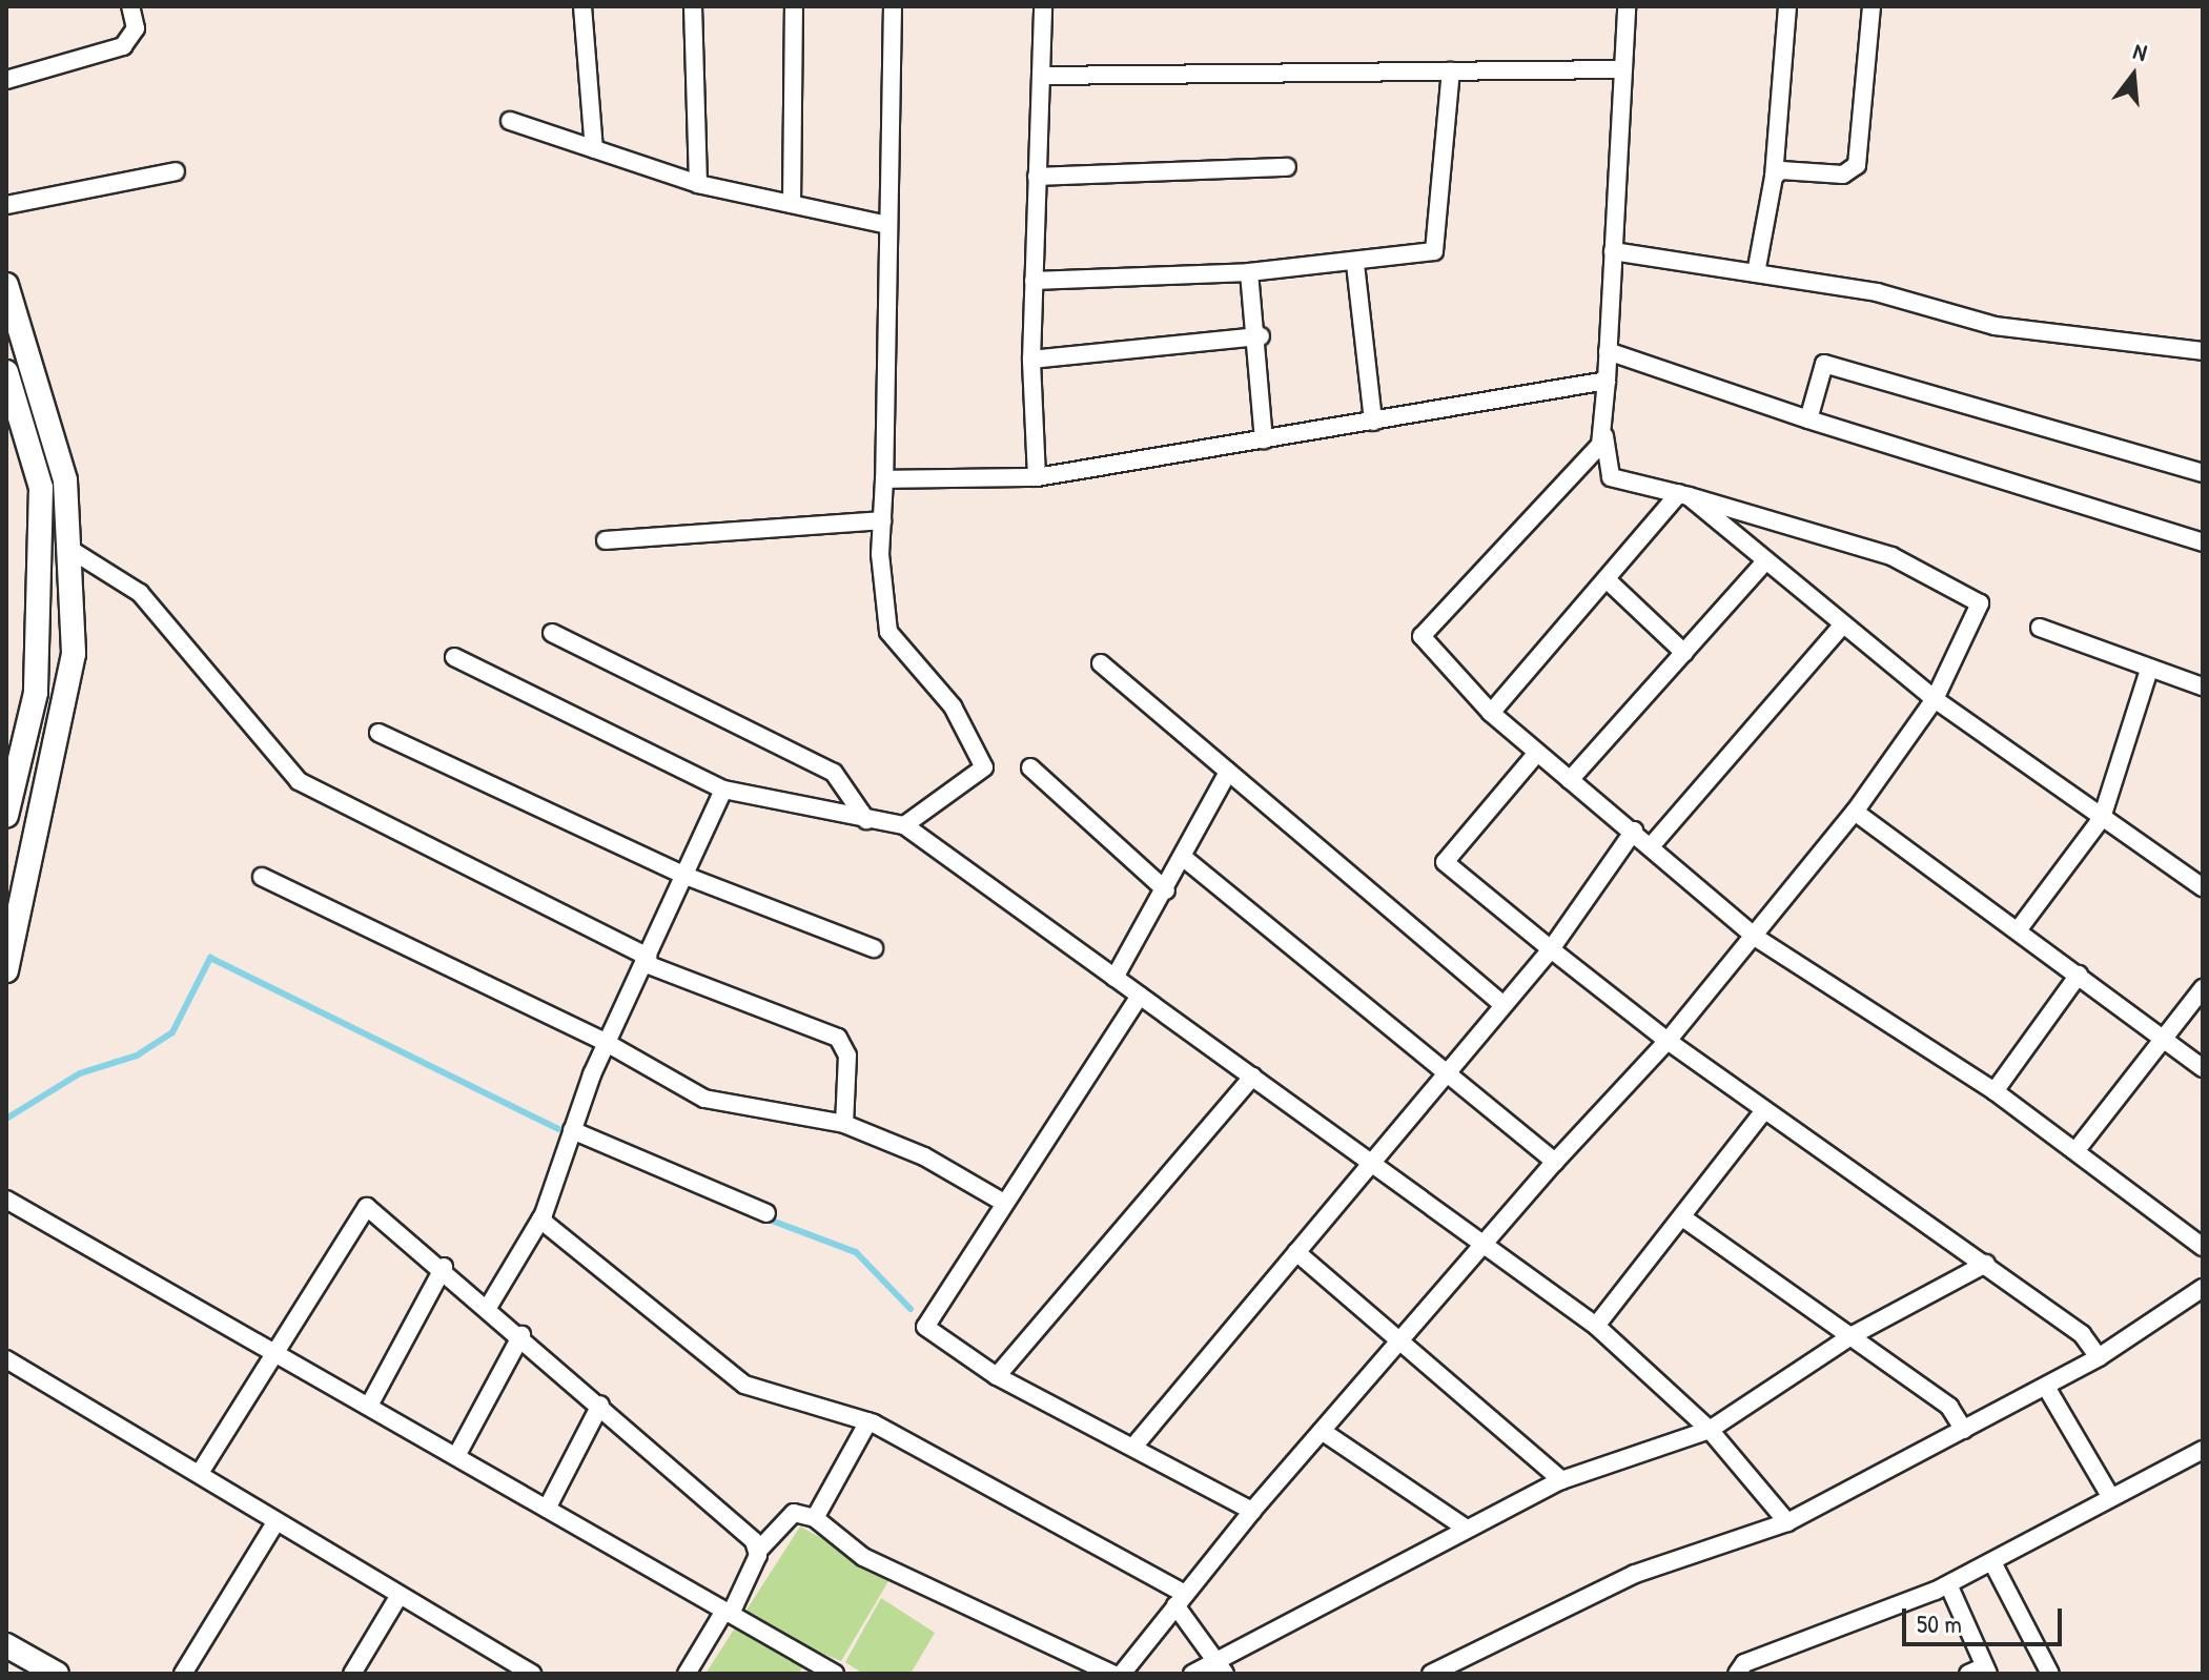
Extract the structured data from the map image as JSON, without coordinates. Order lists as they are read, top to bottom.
{
  "scale_bar": "50 m",
  "north": "top"
}
